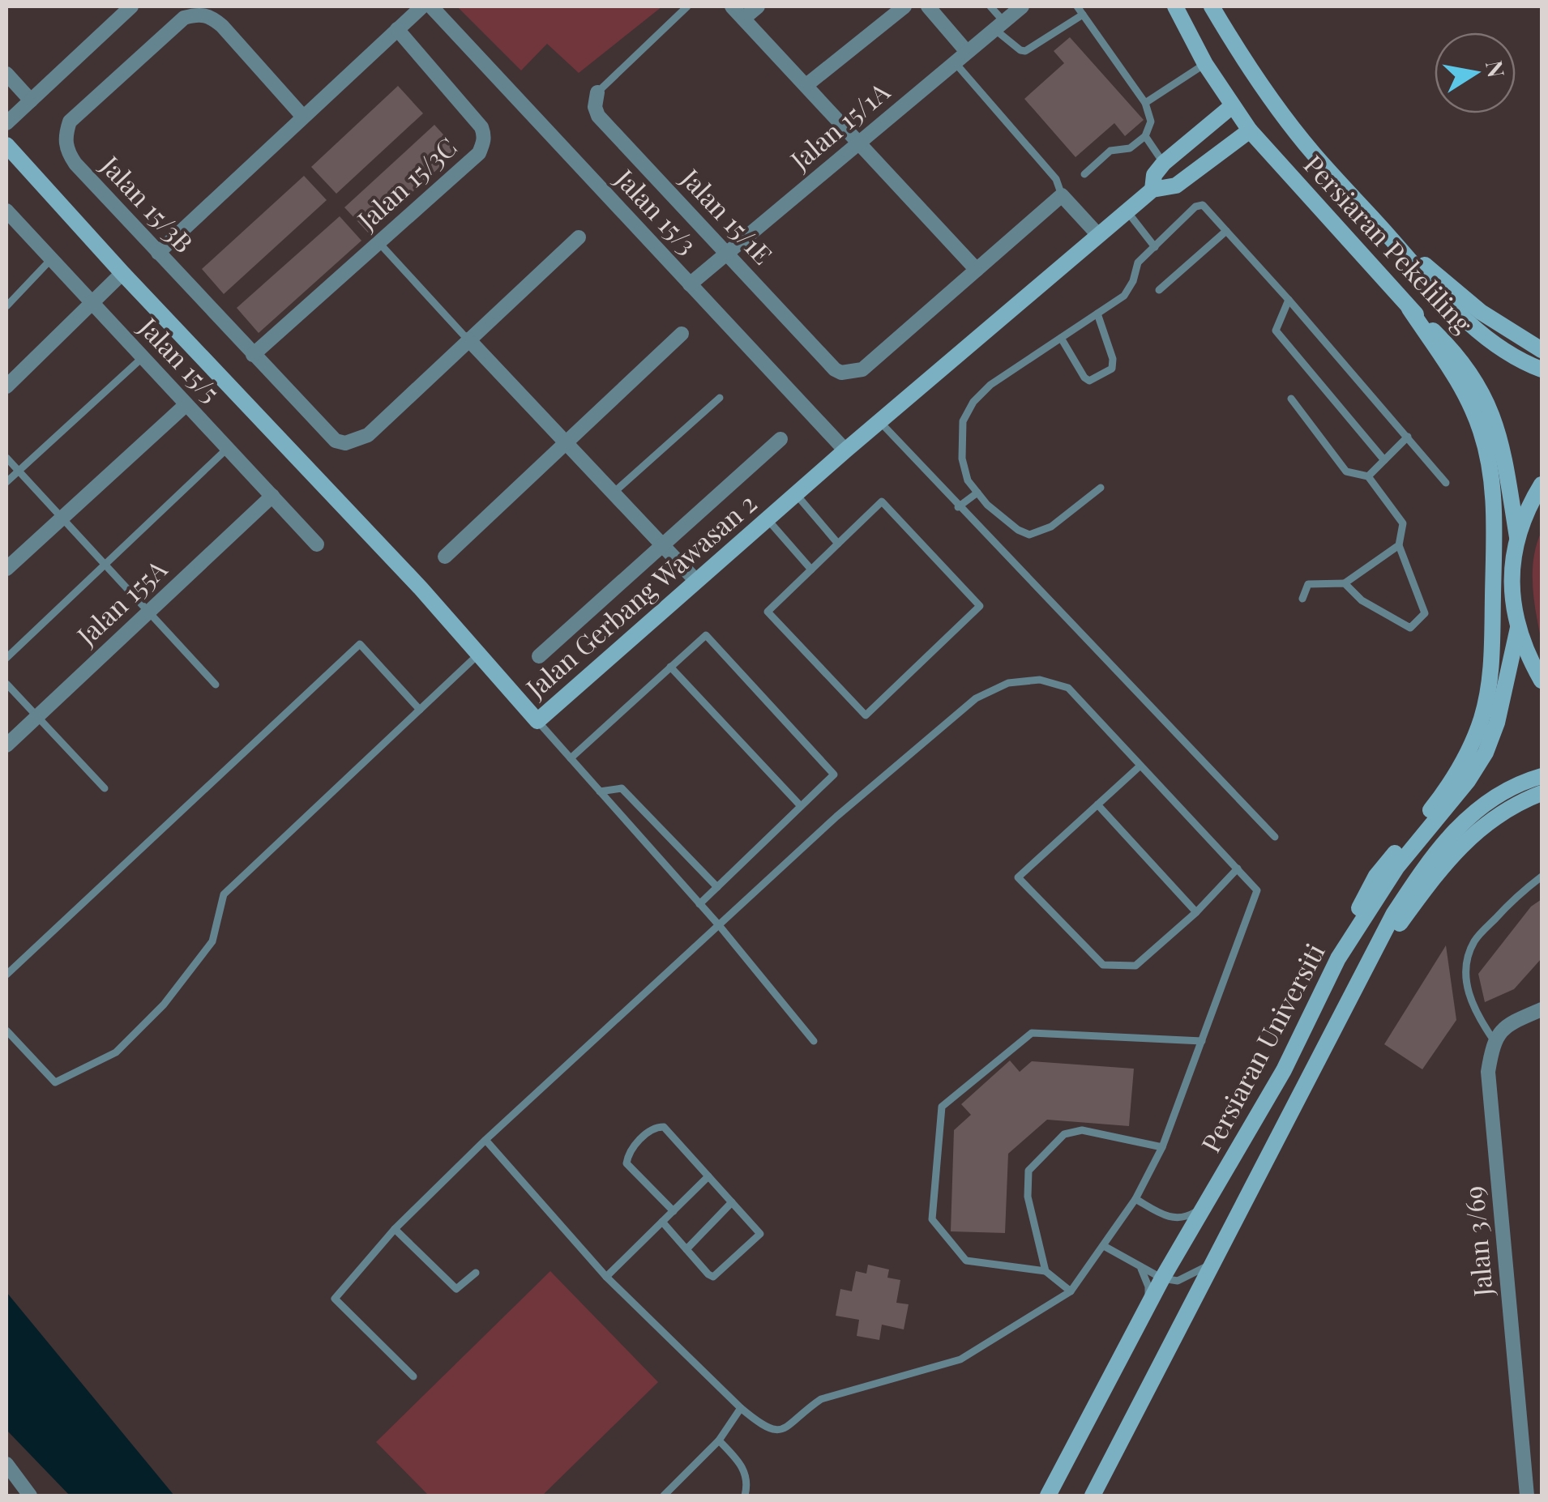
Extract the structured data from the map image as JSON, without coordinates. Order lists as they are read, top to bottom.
{
  "streets": {
    "main road": ["Persiaran Pekeliling", "Jalan Gerbang Wawasan 2", "Persiaran Universiti"],
    "street": [
      "Jalan 15/1A",
      "Jalan 15/3C",
      "Jalan 15/3B",
      "Jalan 15/3",
      "Jalan 15/1E",
      "Jalan 15/5",
      "Jalan 155A",
      "Jalan 3/69"
    ]
  },
  "crossings": [
    ["Jalan 15/1A", "Jalan 15/3"],
    ["Jalan 15/1A", "Jalan 15/1E"],
    ["Jalan 15/3C", "Jalan 15/3B"],
    ["Jalan 15/3", "Jalan Gerbang Wawasan 2"],
    ["Persiaran Pekeliling", "Jalan Gerbang Wawasan 2"],
    ["Jalan 15/5", "Jalan 155A"]
  ],
  "north": "right"
}
